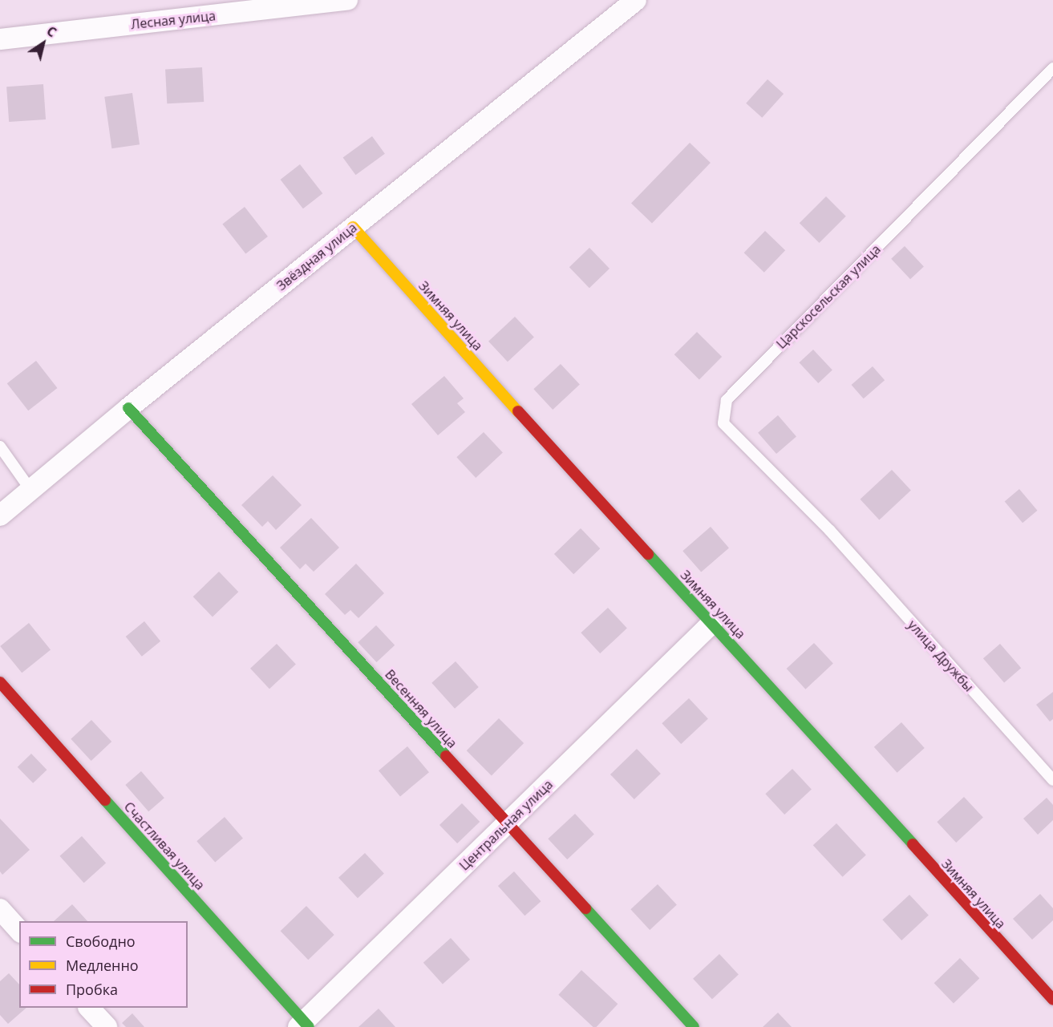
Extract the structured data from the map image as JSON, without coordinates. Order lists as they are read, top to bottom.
{
  "streets": {
    "street": [
      "Лесная улица",
      "Звёздная улица",
      "Зимняя улица",
      "Весенняя улица",
      "Центральная улица",
      "Счастливая улица"
    ],
    "lane": ["Царскосельская улица", "улица Дружбы"]
  },
  "crossings": [
    ["Звёздная улица", "Зимняя улица"],
    ["Звёздная улица", "Весенняя улица"],
    ["Царскосельская улица", "улица Дружбы"],
    ["Зимняя улица", "Центральная улица"],
    ["Весенняя улица", "Центральная улица"],
    ["Центральная улица", "Счастливая улица"]
  ],
  "legend": ["Свободно", "Медленно", "Пробка"],
  "north": "top right"
}
